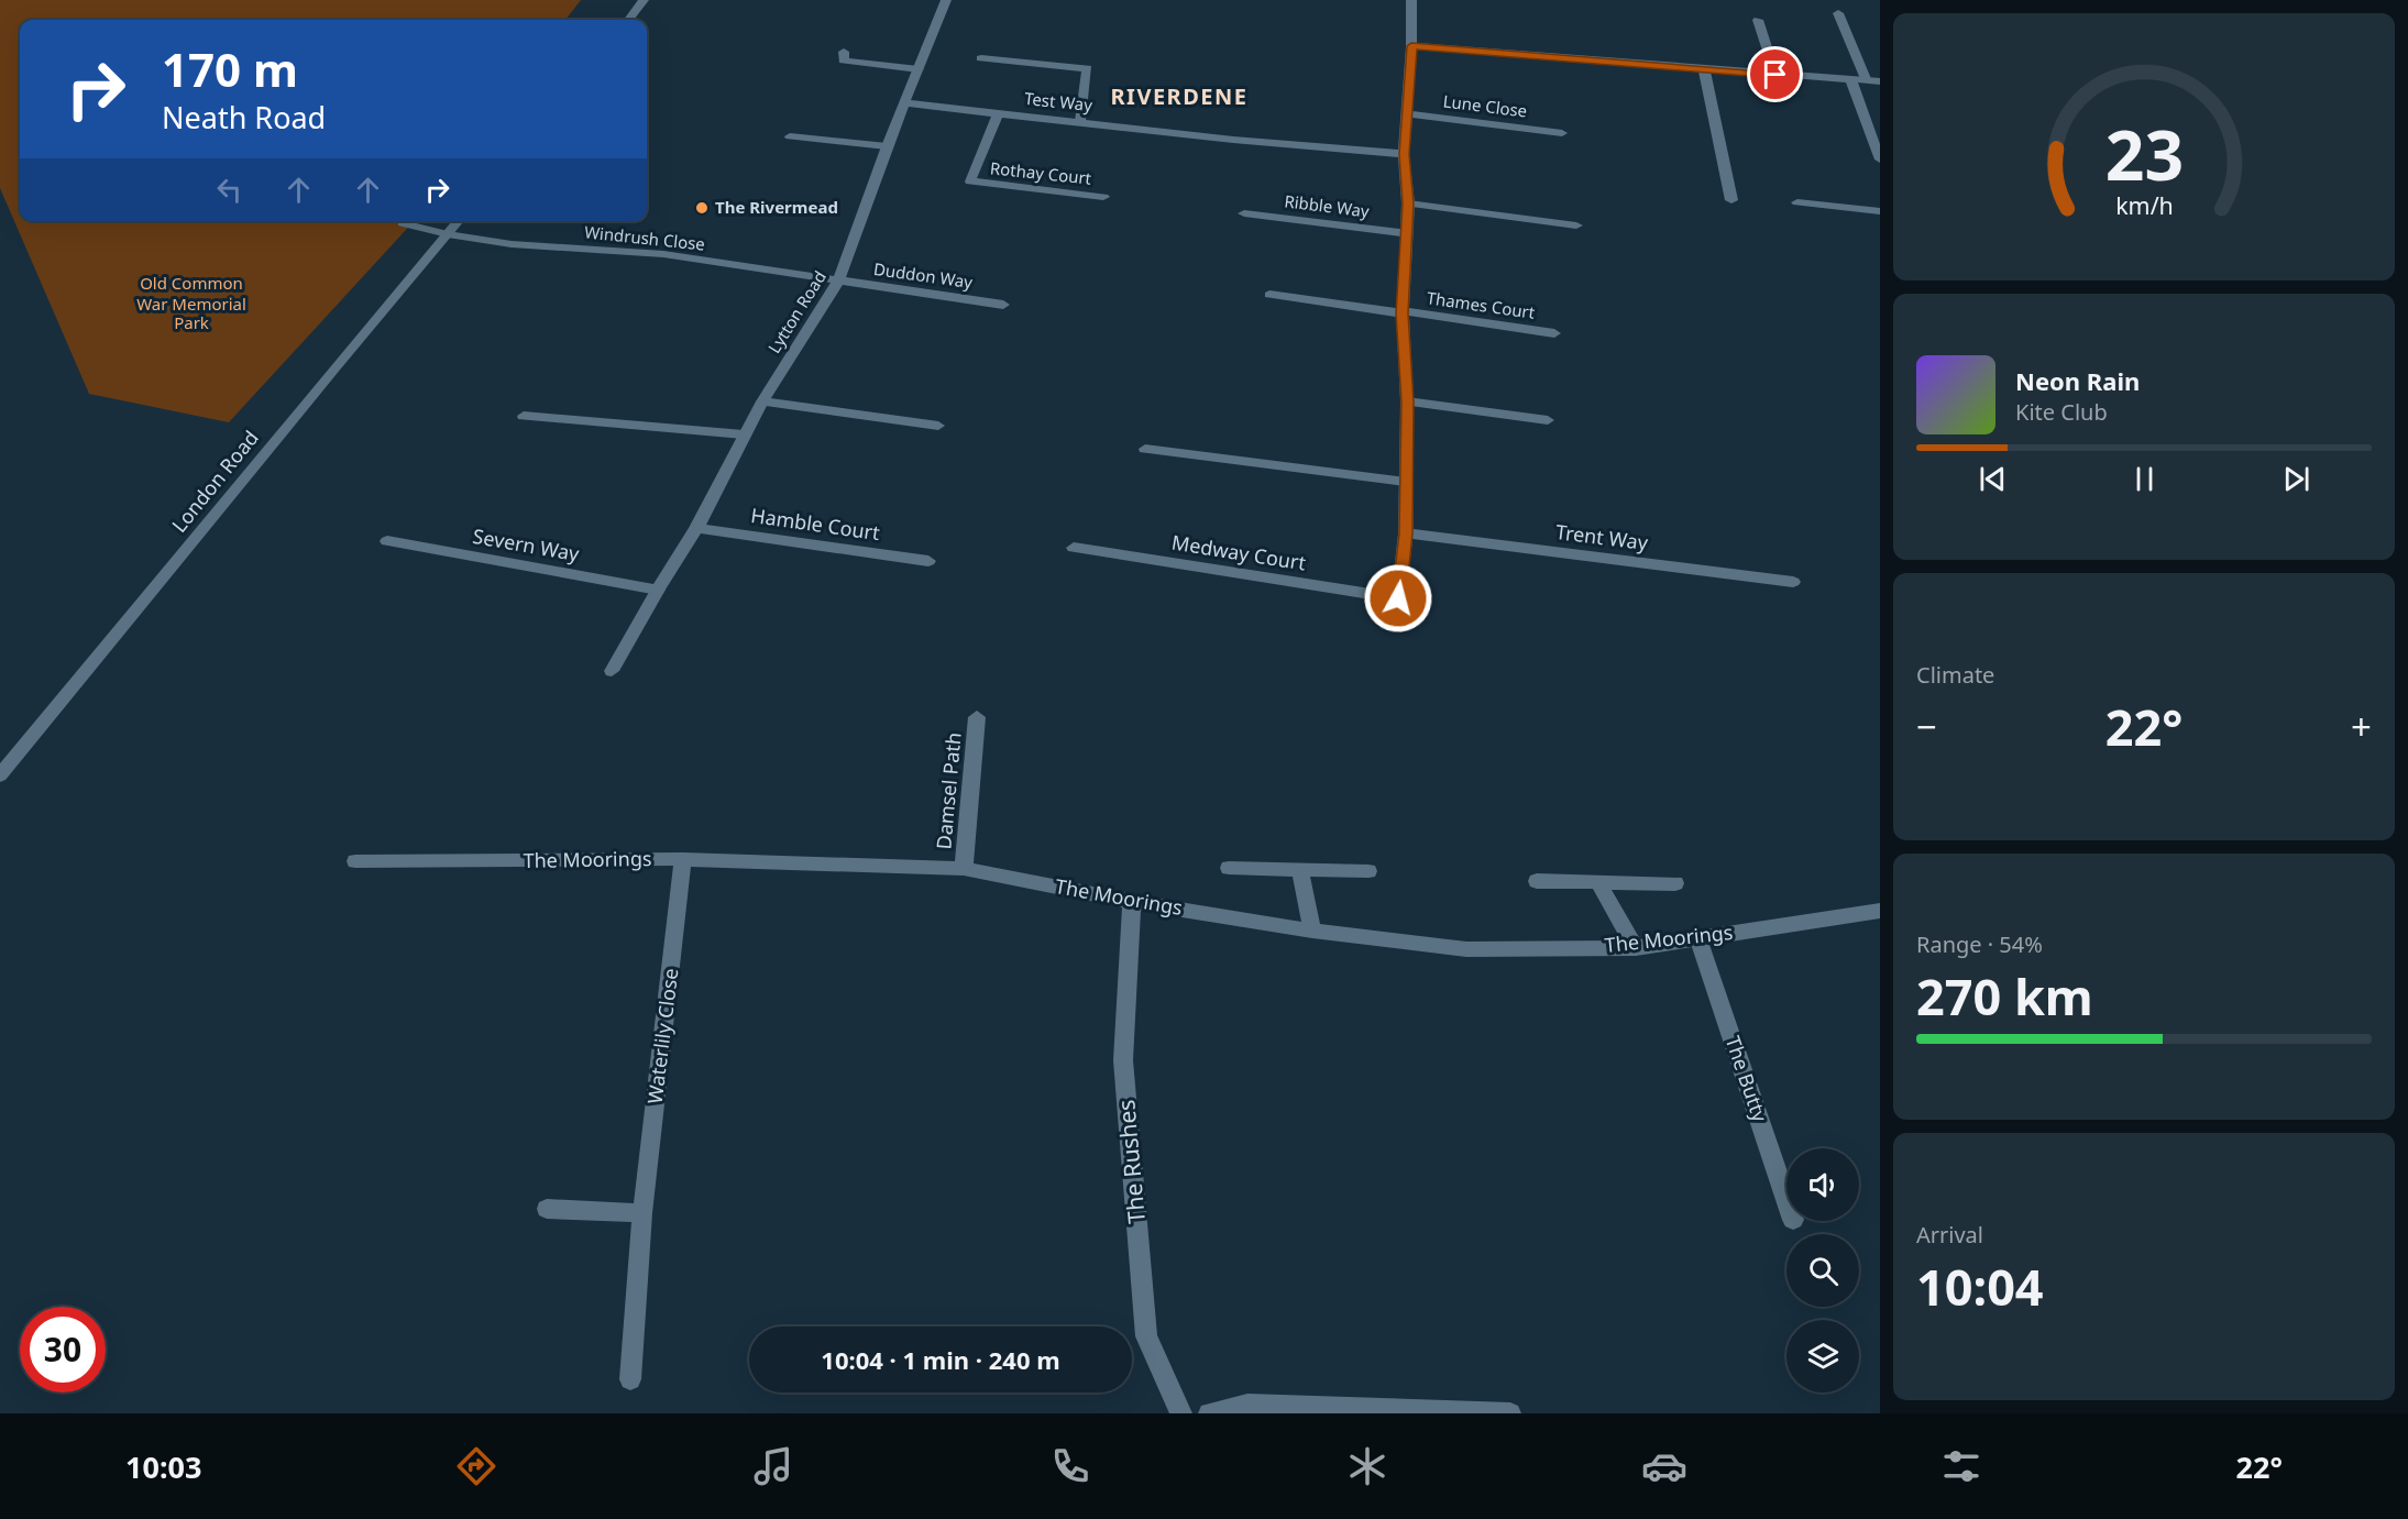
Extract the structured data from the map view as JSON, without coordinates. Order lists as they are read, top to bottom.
{
  "streets": {
    "street": [
      "Test Way",
      "Lune Close",
      "Rothay Court",
      "Ribble Way",
      "Windrush Close",
      "Duddon Way",
      "Thames Court",
      "Lytton Road",
      "London Road",
      "Hamble Court",
      "Trent Way",
      "Severn Way",
      "Medway Court",
      "Damsel Path",
      "The Moorings",
      "Waterlily Close",
      "The Butty",
      "The Rushes"
    ]
  },
  "crossings": [
    ["Test Way", "Rothay Court"],
    ["Test Way", "Lytton Road"],
    ["Windrush Close", "Duddon Way"],
    ["Windrush Close", "Lytton Road"],
    ["Windrush Close", "London Road"],
    ["Duddon Way", "Lytton Road"],
    ["Lytton Road", "Hamble Court"],
    ["Lytton Road", "Severn Way"],
    ["Trent Way", "Medway Court"],
    ["Damsel Path", "The Moorings"],
    ["The Moorings", "Waterlily Close"],
    ["The Moorings", "The Butty"],
    ["The Moorings", "The Rushes"]
  ],
  "districts": ["RIVERDENE"],
  "parks": ["Old Common", "War Memorial Park"],
  "places": ["The Rivermead"],
  "page": {
    "turn": ["170 m", "Neath Road"],
    "song": ["Neon Rain", "Kite Club"],
    "tile": [
      "Climate",
      ["Range · 54%", "270 km"],
      ["Arrival", "10:04"]
    ],
    "heat": ["−", "22°", "+"],
    "limit": "30",
    "trip": "10:04 · 1 min · 240 m",
    "tabs": ["10:03", "22°"],
    "gauge": ["23", "km/h"]
  }
}
